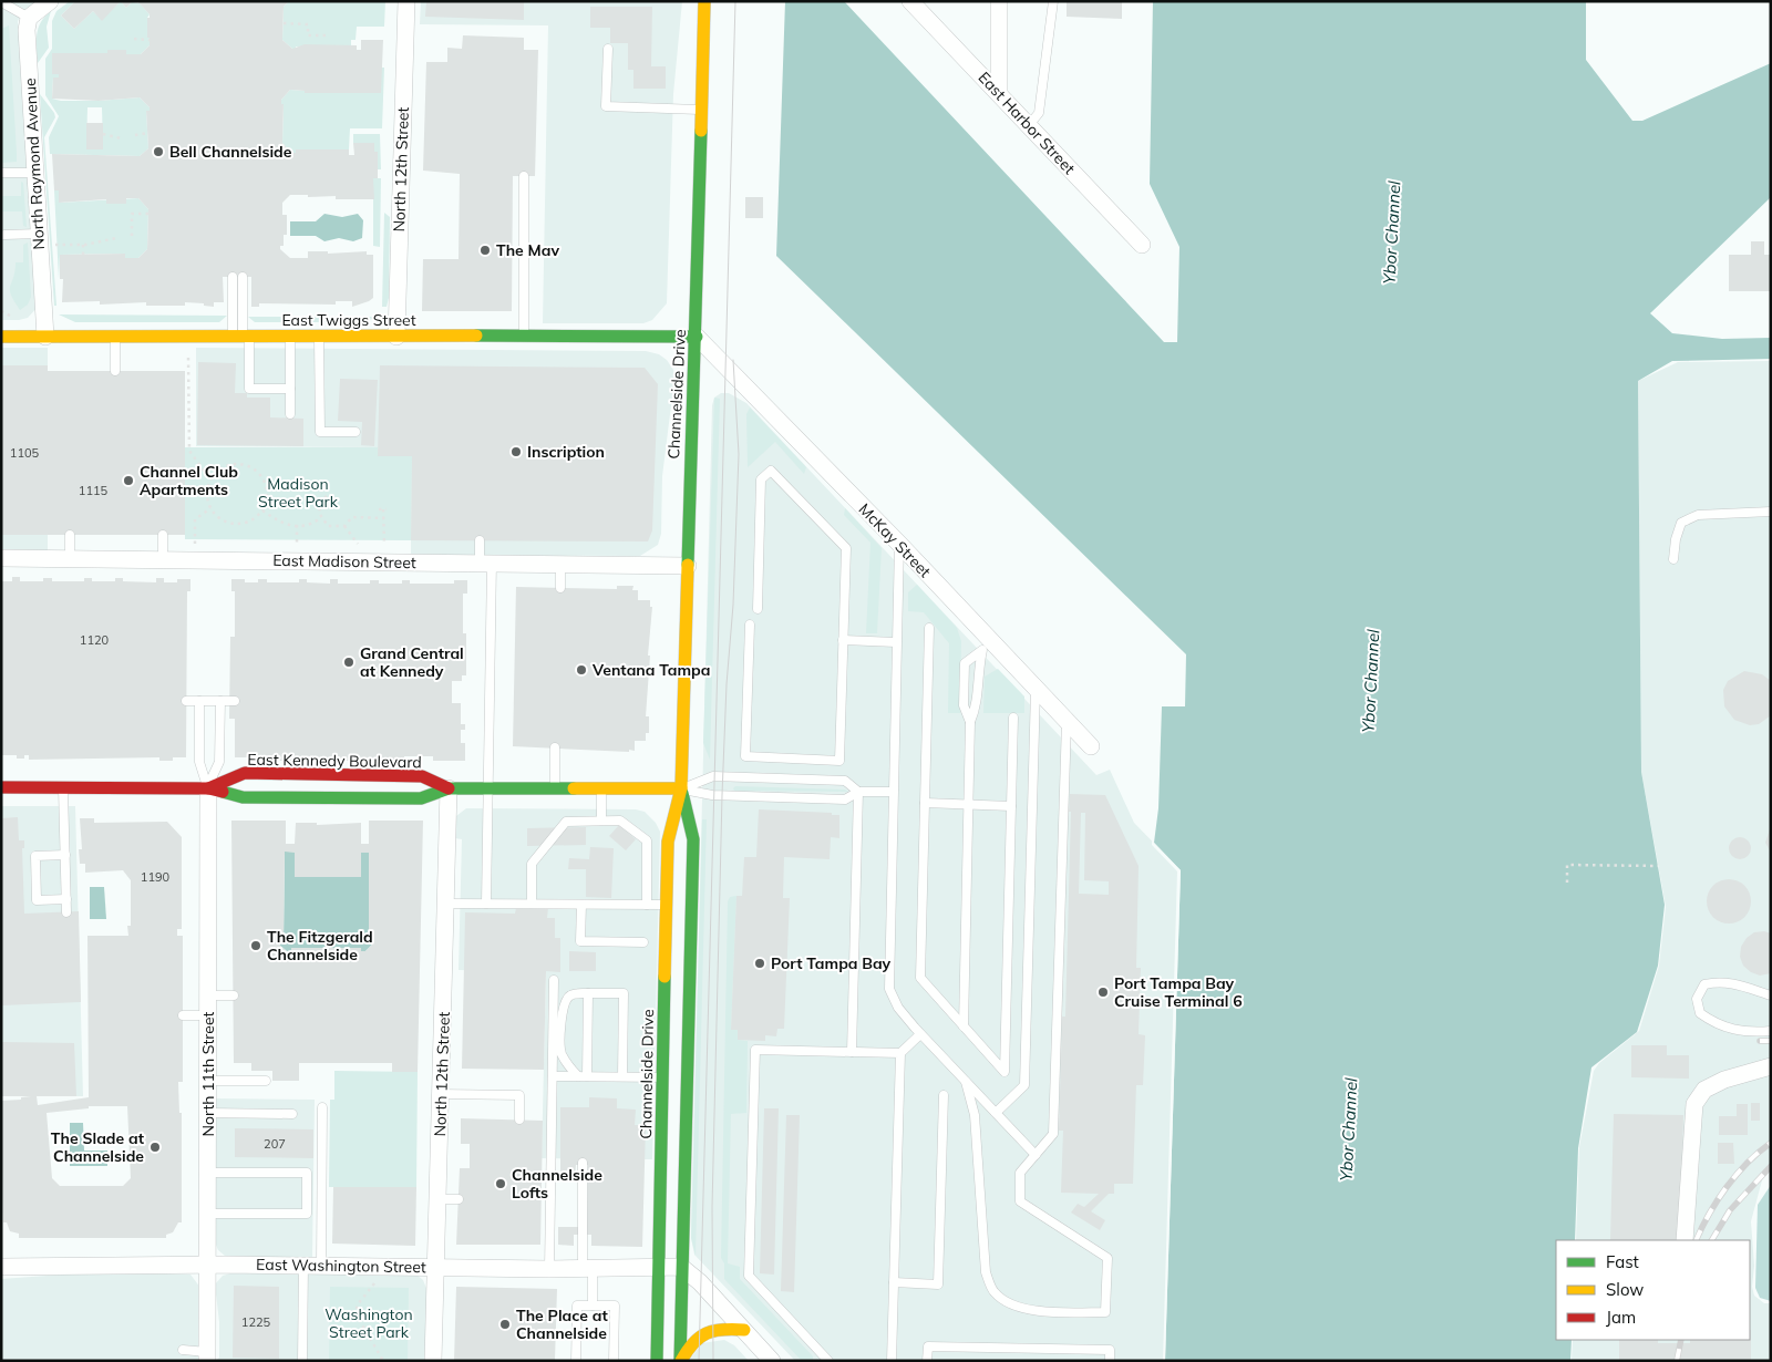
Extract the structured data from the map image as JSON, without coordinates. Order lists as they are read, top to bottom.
{
  "streets": {
    "main road": ["East Twiggs Street", "Channelside Drive", "East Kennedy Boulevard"],
    "street": [
      "East Harbor Street",
      "North Raymond Avenue",
      "North 12th Street",
      "McKay Street",
      "East Madison Street",
      "North 11th Street",
      "East Washington Street"
    ]
  },
  "crossings": [
    ["North Raymond Avenue", "East Twiggs Street"],
    ["North 12th Street", "East Twiggs Street"],
    ["North 12th Street", "East Kennedy Boulevard"],
    ["North 12th Street", "East Washington Street"],
    ["East Twiggs Street", "Channelside Drive"],
    ["East Twiggs Street", "McKay Street"],
    ["Channelside Drive", "McKay Street"],
    ["Channelside Drive", "East Madison Street"],
    ["Channelside Drive", "East Washington Street"],
    ["East Kennedy Boulevard", "North 11th Street"],
    ["North 11th Street", "East Washington Street"]
  ],
  "water": ["Ybor Channel"],
  "parks": ["Madison Street Park", "Washington Street Park"],
  "places": [
    "Bell Channelside",
    "The Mav",
    "Inscription",
    "Channel Club Apartments",
    "Grand Central at Kennedy",
    "Ventana Tampa",
    "The Fitzgerald Channelside",
    "Port Tampa Bay",
    "Port Tampa Bay Cruise Terminal 6",
    "The Slade at Channelside",
    "Channelside Lofts",
    "The Place at Channelside"
  ],
  "house_numbers": [
    "1105",
    "1115",
    "1120",
    "1190",
    "207",
    "1225"
  ],
  "legend": ["Fast", "Slow", "Jam"]
}
